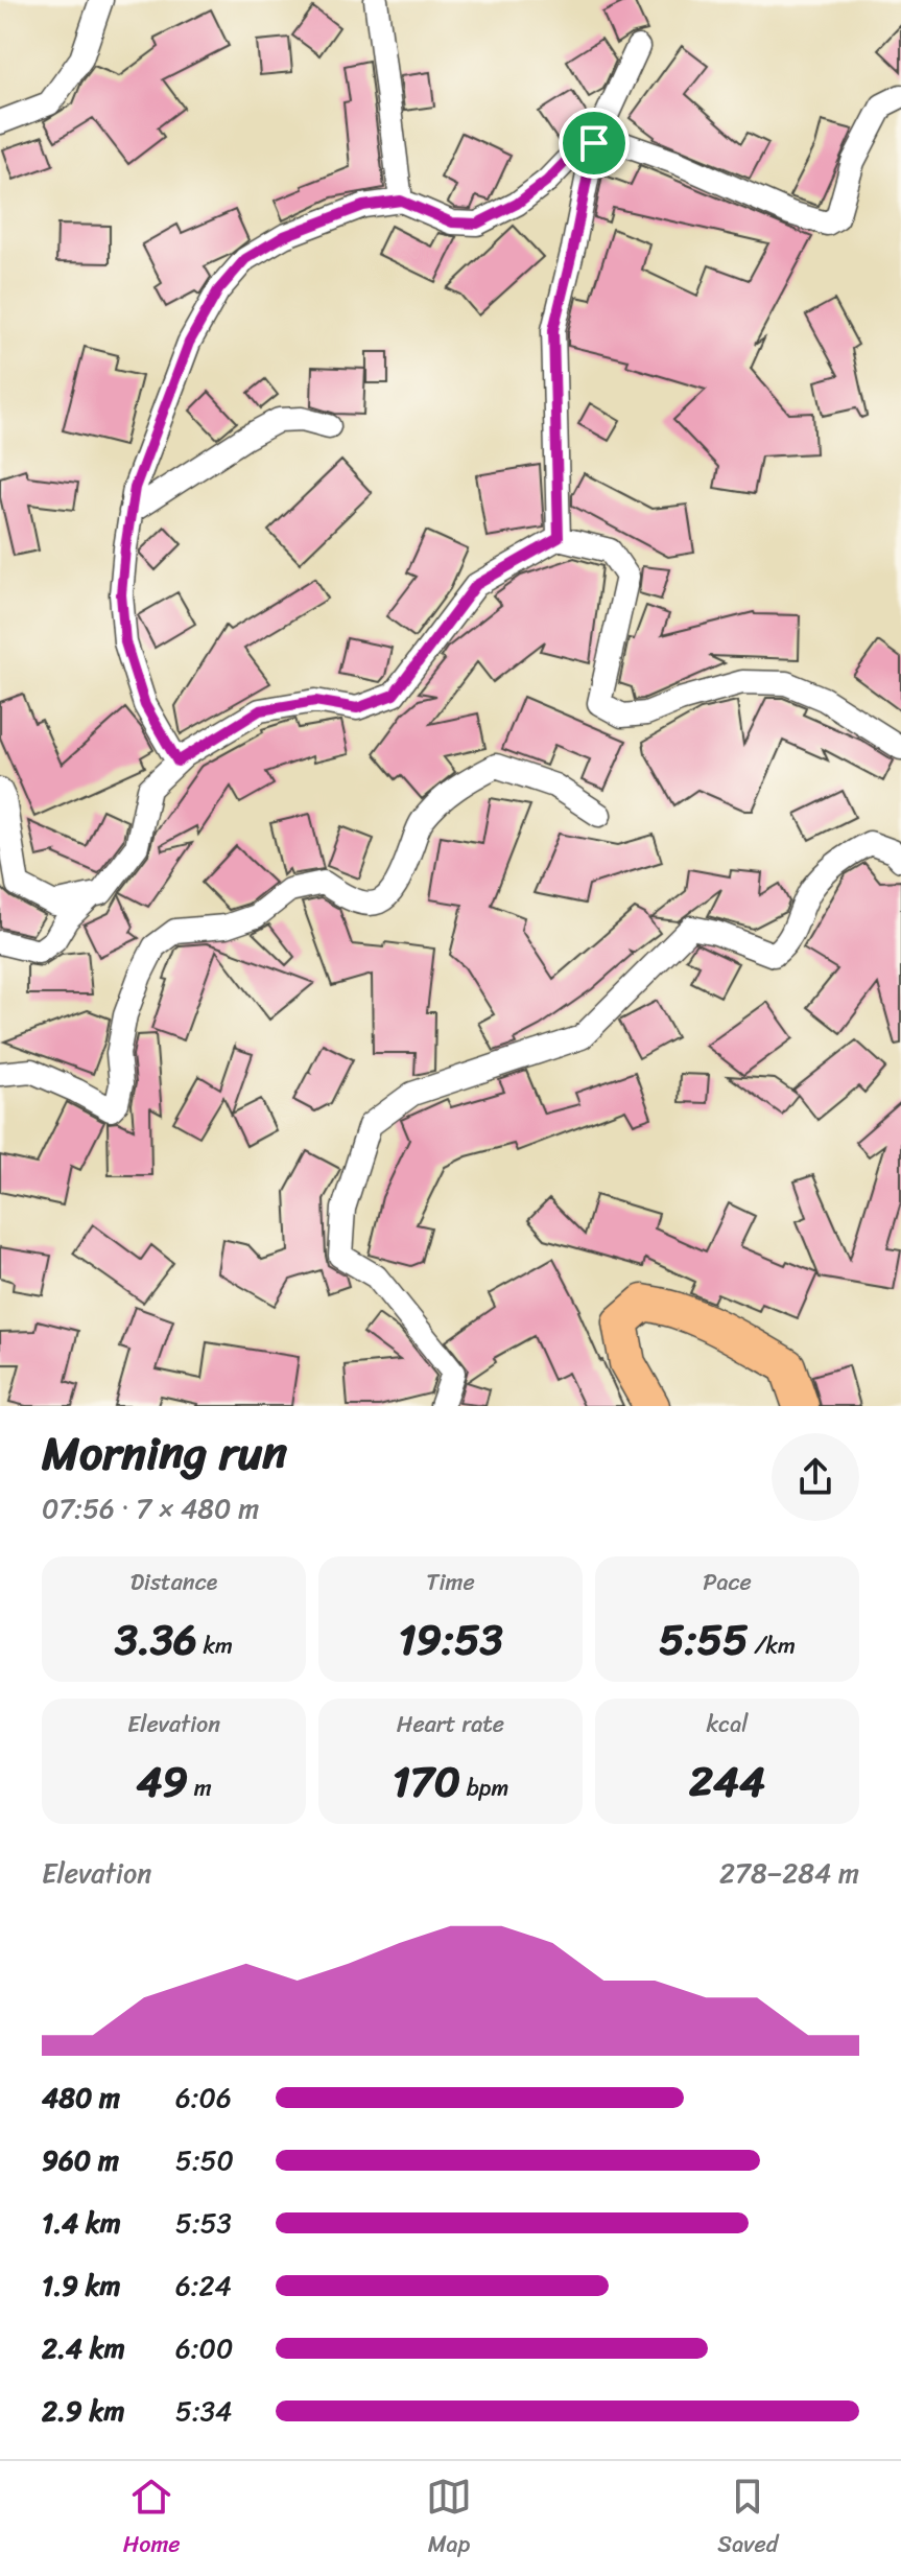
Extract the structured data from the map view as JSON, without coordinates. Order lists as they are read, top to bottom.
{
  "page": {
    "heading": ["Morning run", "07:56 · 7 × 480 m"],
    "stats": [
      ["Distance", "3.36 km"],
      ["Time", "19:53"],
      ["Pace", "5:55 /km"],
      ["Elevation", "49 m"],
      ["Heart rate", "170 bpm"],
      ["kcal", "244"]
    ],
    "chart": ["Elevation", "278–284 m"],
    "list": [
      {
        "name": "480 m",
        "note": "6:06"
      },
      {
        "name": "960 m",
        "note": "5:50"
      },
      {
        "name": "1.4 km",
        "note": "5:53"
      },
      {
        "name": "1.9 km",
        "note": "6:24"
      },
      {
        "name": "2.4 km",
        "note": "6:00"
      },
      {
        "name": "2.9 km",
        "note": "5:34"
      }
    ],
    "tabs": ["Home", "Map", "Saved"]
  }
}
